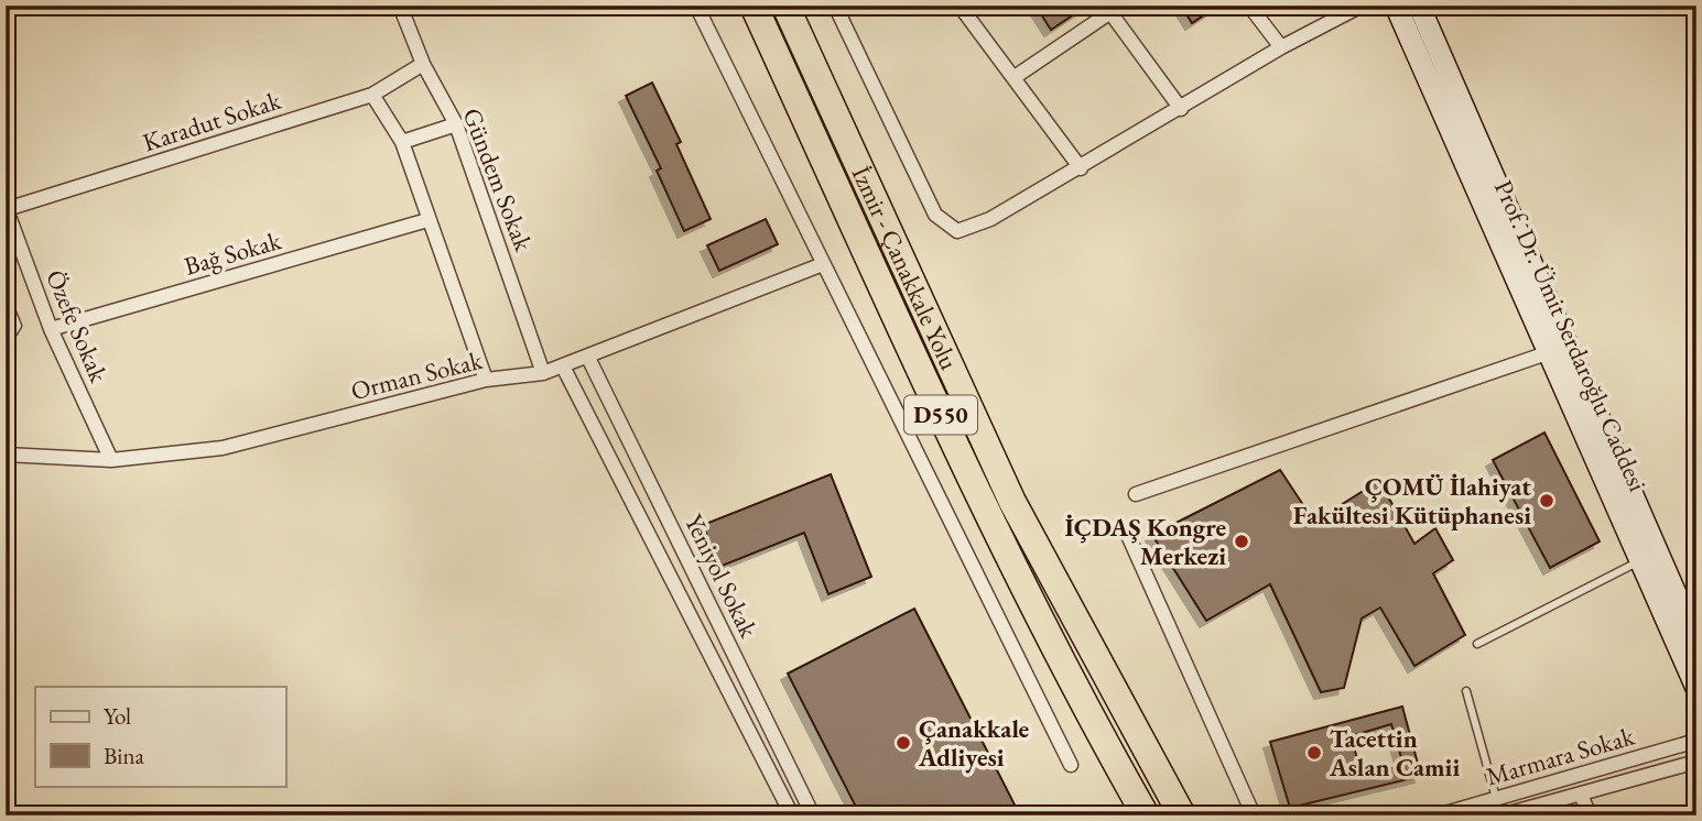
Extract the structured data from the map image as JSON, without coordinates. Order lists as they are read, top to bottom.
{
  "streets": {
    "highway": ["İzmir - Çanakkale Yolu", "D550"],
    "street": [
      "Karadut Sokak",
      "Gündem Sokak",
      "Bağ Sokak",
      "Özefe Sokak",
      "Prof. Dr. Ümit Serdaroğlu Caddesi",
      "Orman Sokak",
      "Yeniyol Sokak",
      "Marmara Sokak"
    ]
  },
  "crossings": [
    ["Karadut Sokak", "Gündem Sokak"],
    ["Karadut Sokak", "Özefe Sokak"],
    ["Gündem Sokak", "Orman Sokak"],
    ["Bağ Sokak", "Özefe Sokak"],
    ["Özefe Sokak", "Orman Sokak"],
    ["Orman Sokak", "Yeniyol Sokak"]
  ],
  "places": [
    "ÇOMÜ İlahiyat Fakültesi Kütüphanesi",
    "İÇDAŞ Kongre Merkezi",
    "Çanakkale Adliyesi",
    "Tacettin Aslan Camii"
  ],
  "legend": ["Yol", "Bina"]
}
